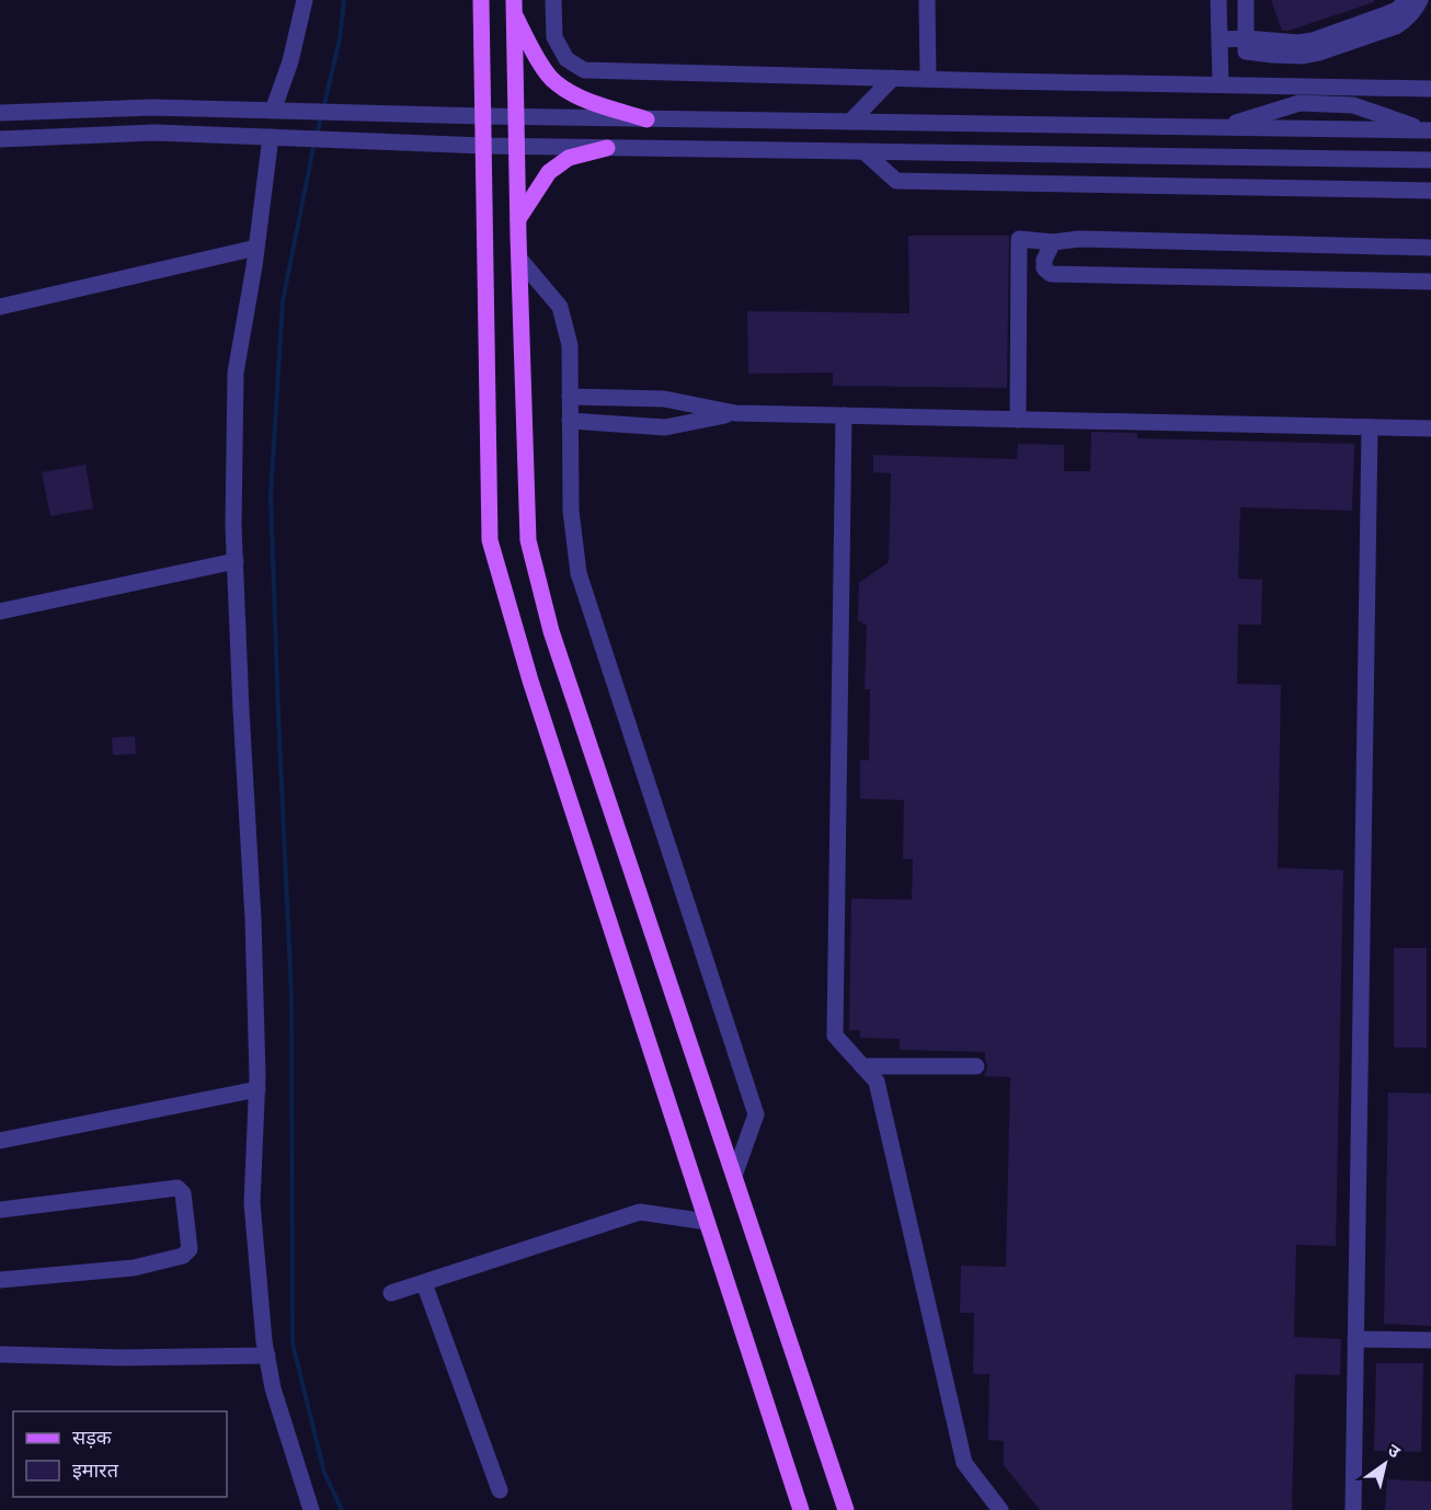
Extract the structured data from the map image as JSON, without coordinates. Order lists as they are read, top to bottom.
{
  "legend": ["सड़क", "इमारत"],
  "north": "top right"
}
